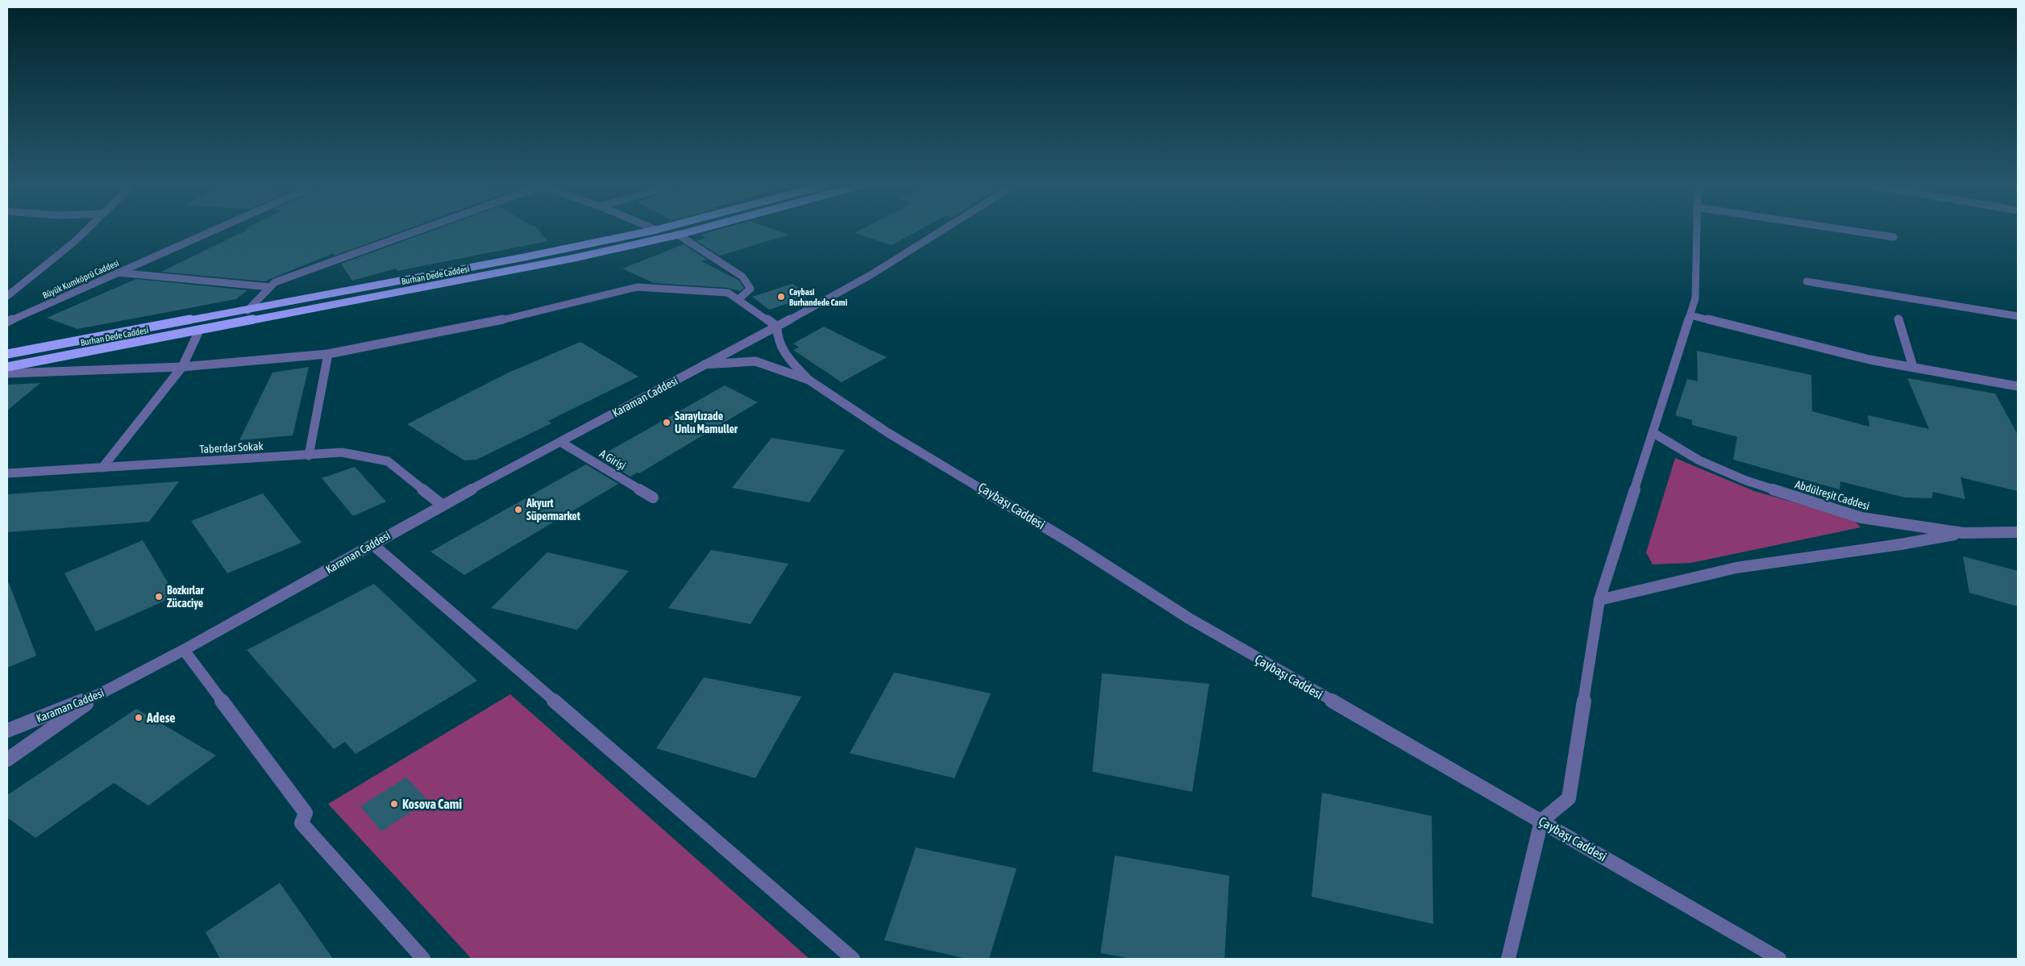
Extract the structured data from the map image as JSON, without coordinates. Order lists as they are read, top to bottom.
{
  "streets": {
    "main road": ["Burhan Dede Caddesi"],
    "street": [
      "Büyük Kumköprü Caddesi",
      "Karaman Caddesi",
      "Taberdar Sokak",
      "A Girişi",
      "Abdülreşit Caddesi",
      "Çaybaşı Caddesi"
    ]
  },
  "crossings": [
    ["Karaman Caddesi", "Taberdar Sokak"],
    ["Karaman Caddesi", "A Girişi"]
  ],
  "places": [
    "Caybasi Burhandede Cami",
    "Saraylızade Unlu Mamuller",
    "Akyurt Süpermarket",
    "Bozkırlar Zücaciye",
    "Adese",
    "Kosova Cami"
  ]
}
